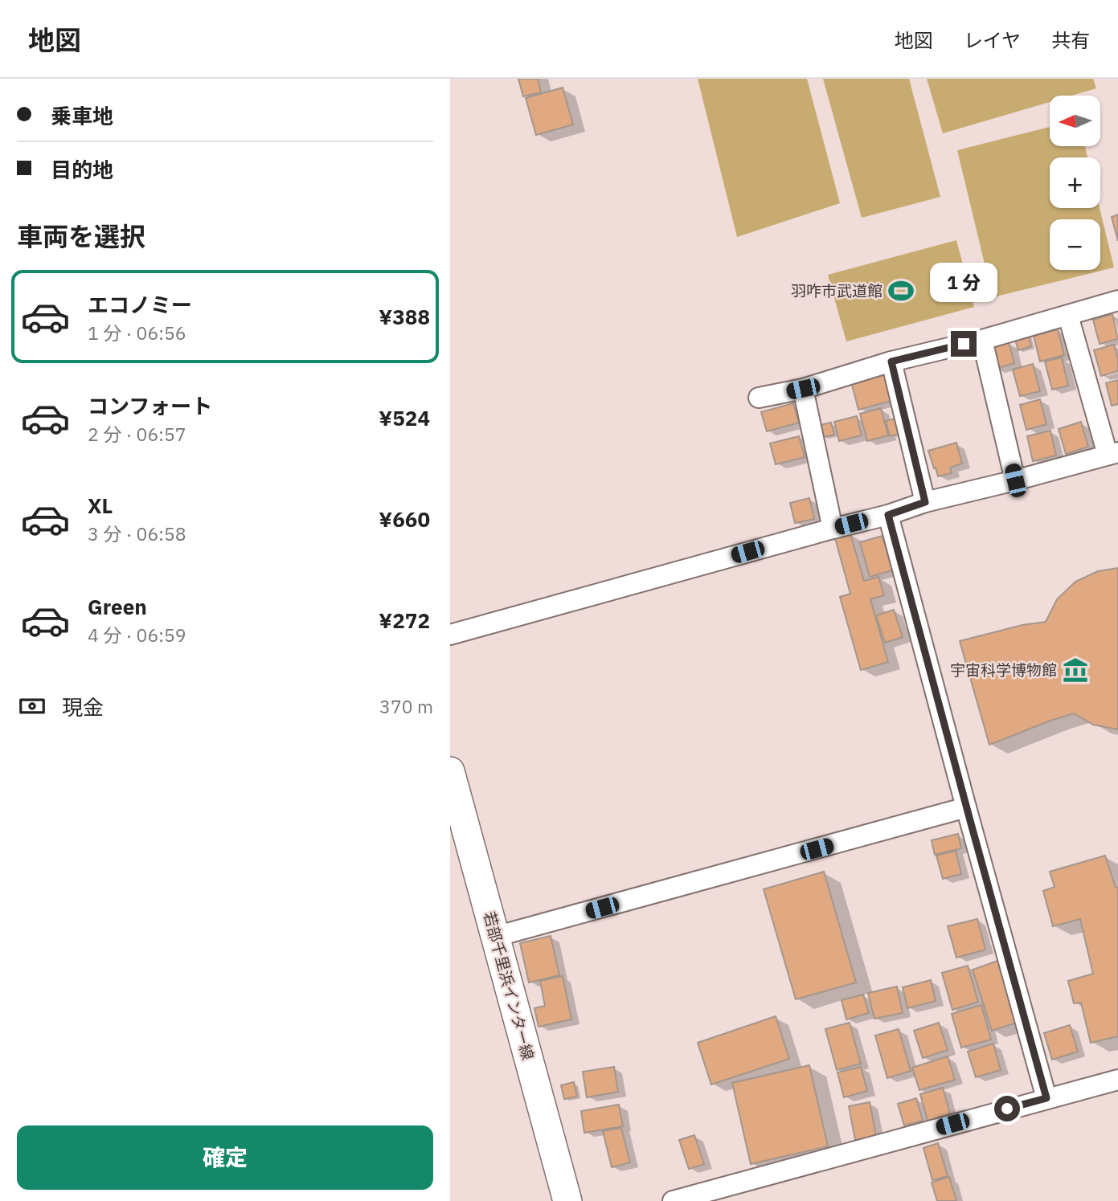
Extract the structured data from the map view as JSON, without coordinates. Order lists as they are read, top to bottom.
{
  "streets": {
    "main road": ["若部千里浜インター線"]
  },
  "places": {
    "sports": ["羽咋市武道館"],
    "museum": ["宇宙科学博物館"]
  },
  "north": "left",
  "page": {
    "header": "地図",
    "nav": ["地図", "レイヤ", "共有"],
    "banner": ["乗車地", "目的地"],
    "map_buttons": ["+", "−"],
    "heading": "車両を選択",
    "bubble": "1 分",
    "list": [
      {
        "name": "エコノミー",
        "note": "1 分 · 06:56",
        "value": "¥388"
      },
      {
        "name": "コンフォート",
        "note": "2 分 · 06:57",
        "value": "¥524"
      },
      {
        "name": "XL",
        "note": "3 分 · 06:58",
        "value": "¥660"
      },
      {
        "name": "Green",
        "note": "4 分 · 06:59",
        "value": "¥272"
      }
    ],
    "pay": ["現金", "370 m"],
    "buttons": "確定"
  }
}
